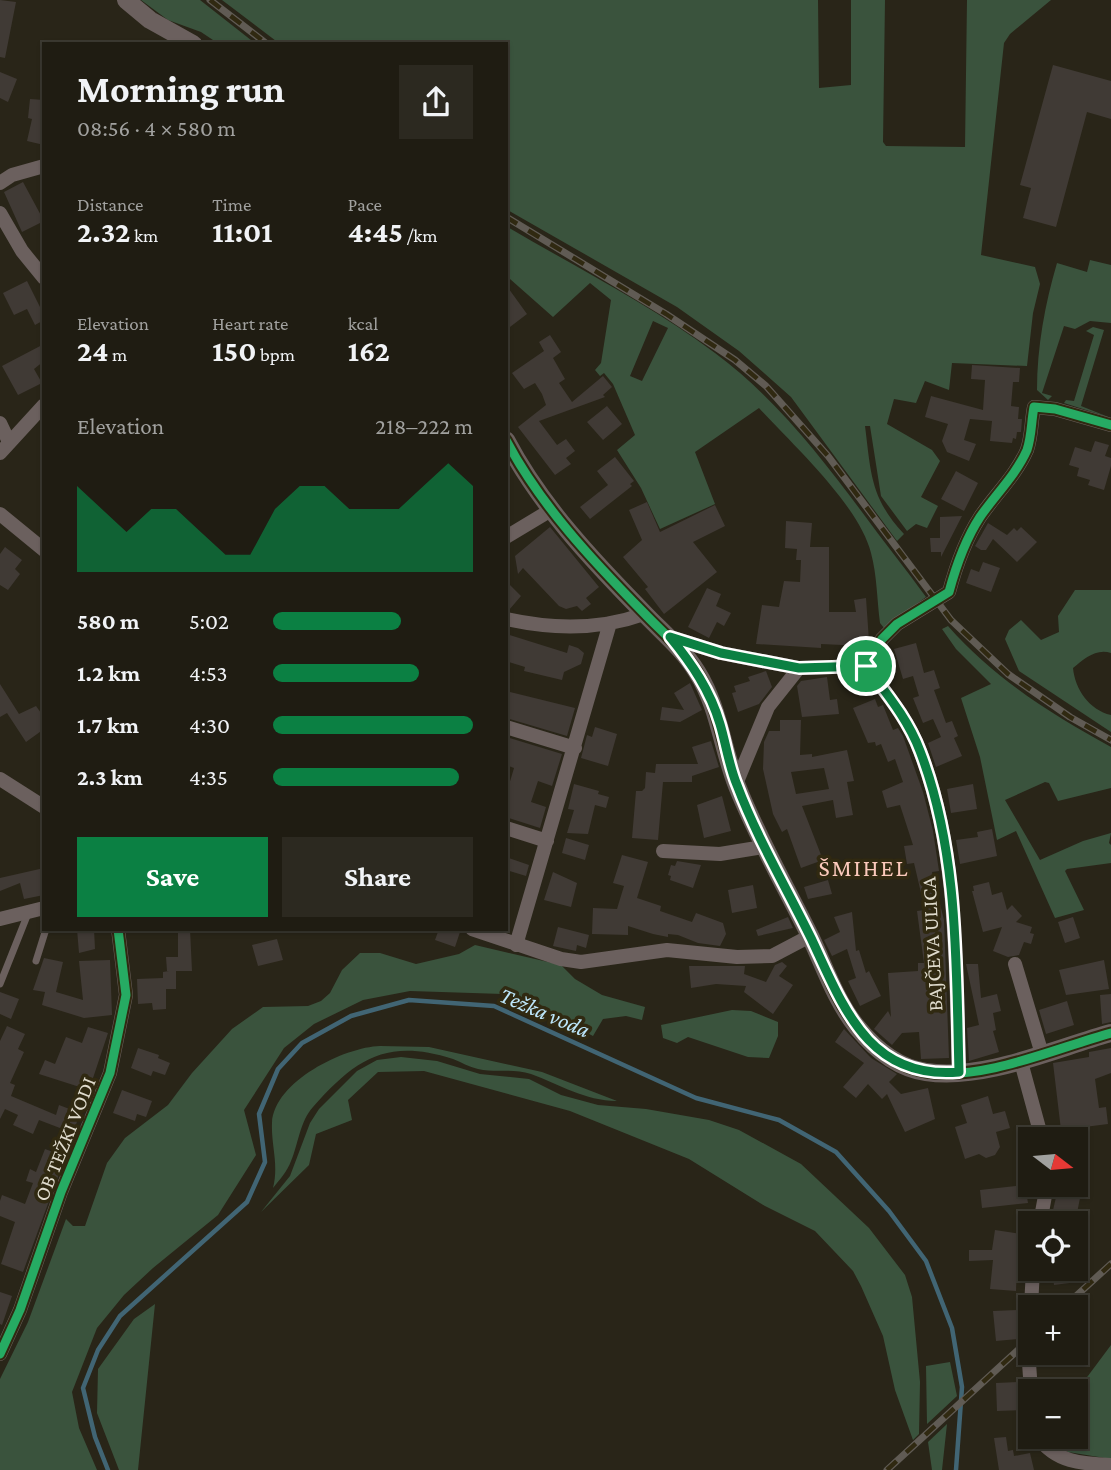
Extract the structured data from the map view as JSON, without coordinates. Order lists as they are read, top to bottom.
{
  "streets": {
    "street": ["BAJČEVA ULICA", "OB TEŽKI VODI"]
  },
  "districts": ["ŠMIHEL"],
  "water": ["Težka voda"],
  "north": "right",
  "page": {
    "heading": ["Morning run", "08:56 · 4 × 580 m"],
    "stats": [
      ["Distance", "2.32 km"],
      ["Time", "11:01"],
      ["Pace", "4:45 /km"],
      ["Elevation", "24 m"],
      ["Heart rate", "150 bpm"],
      ["kcal", "162"]
    ],
    "chart": ["Elevation", "218–222 m"],
    "list": [
      {
        "name": "580 m",
        "note": "5:02"
      },
      {
        "name": "1.2 km",
        "note": "4:53"
      },
      {
        "name": "1.7 km",
        "note": "4:30"
      },
      {
        "name": "2.3 km",
        "note": "4:35"
      }
    ],
    "buttons": ["Save", "Share"],
    "map_buttons": ["+", "−"]
  }
}
